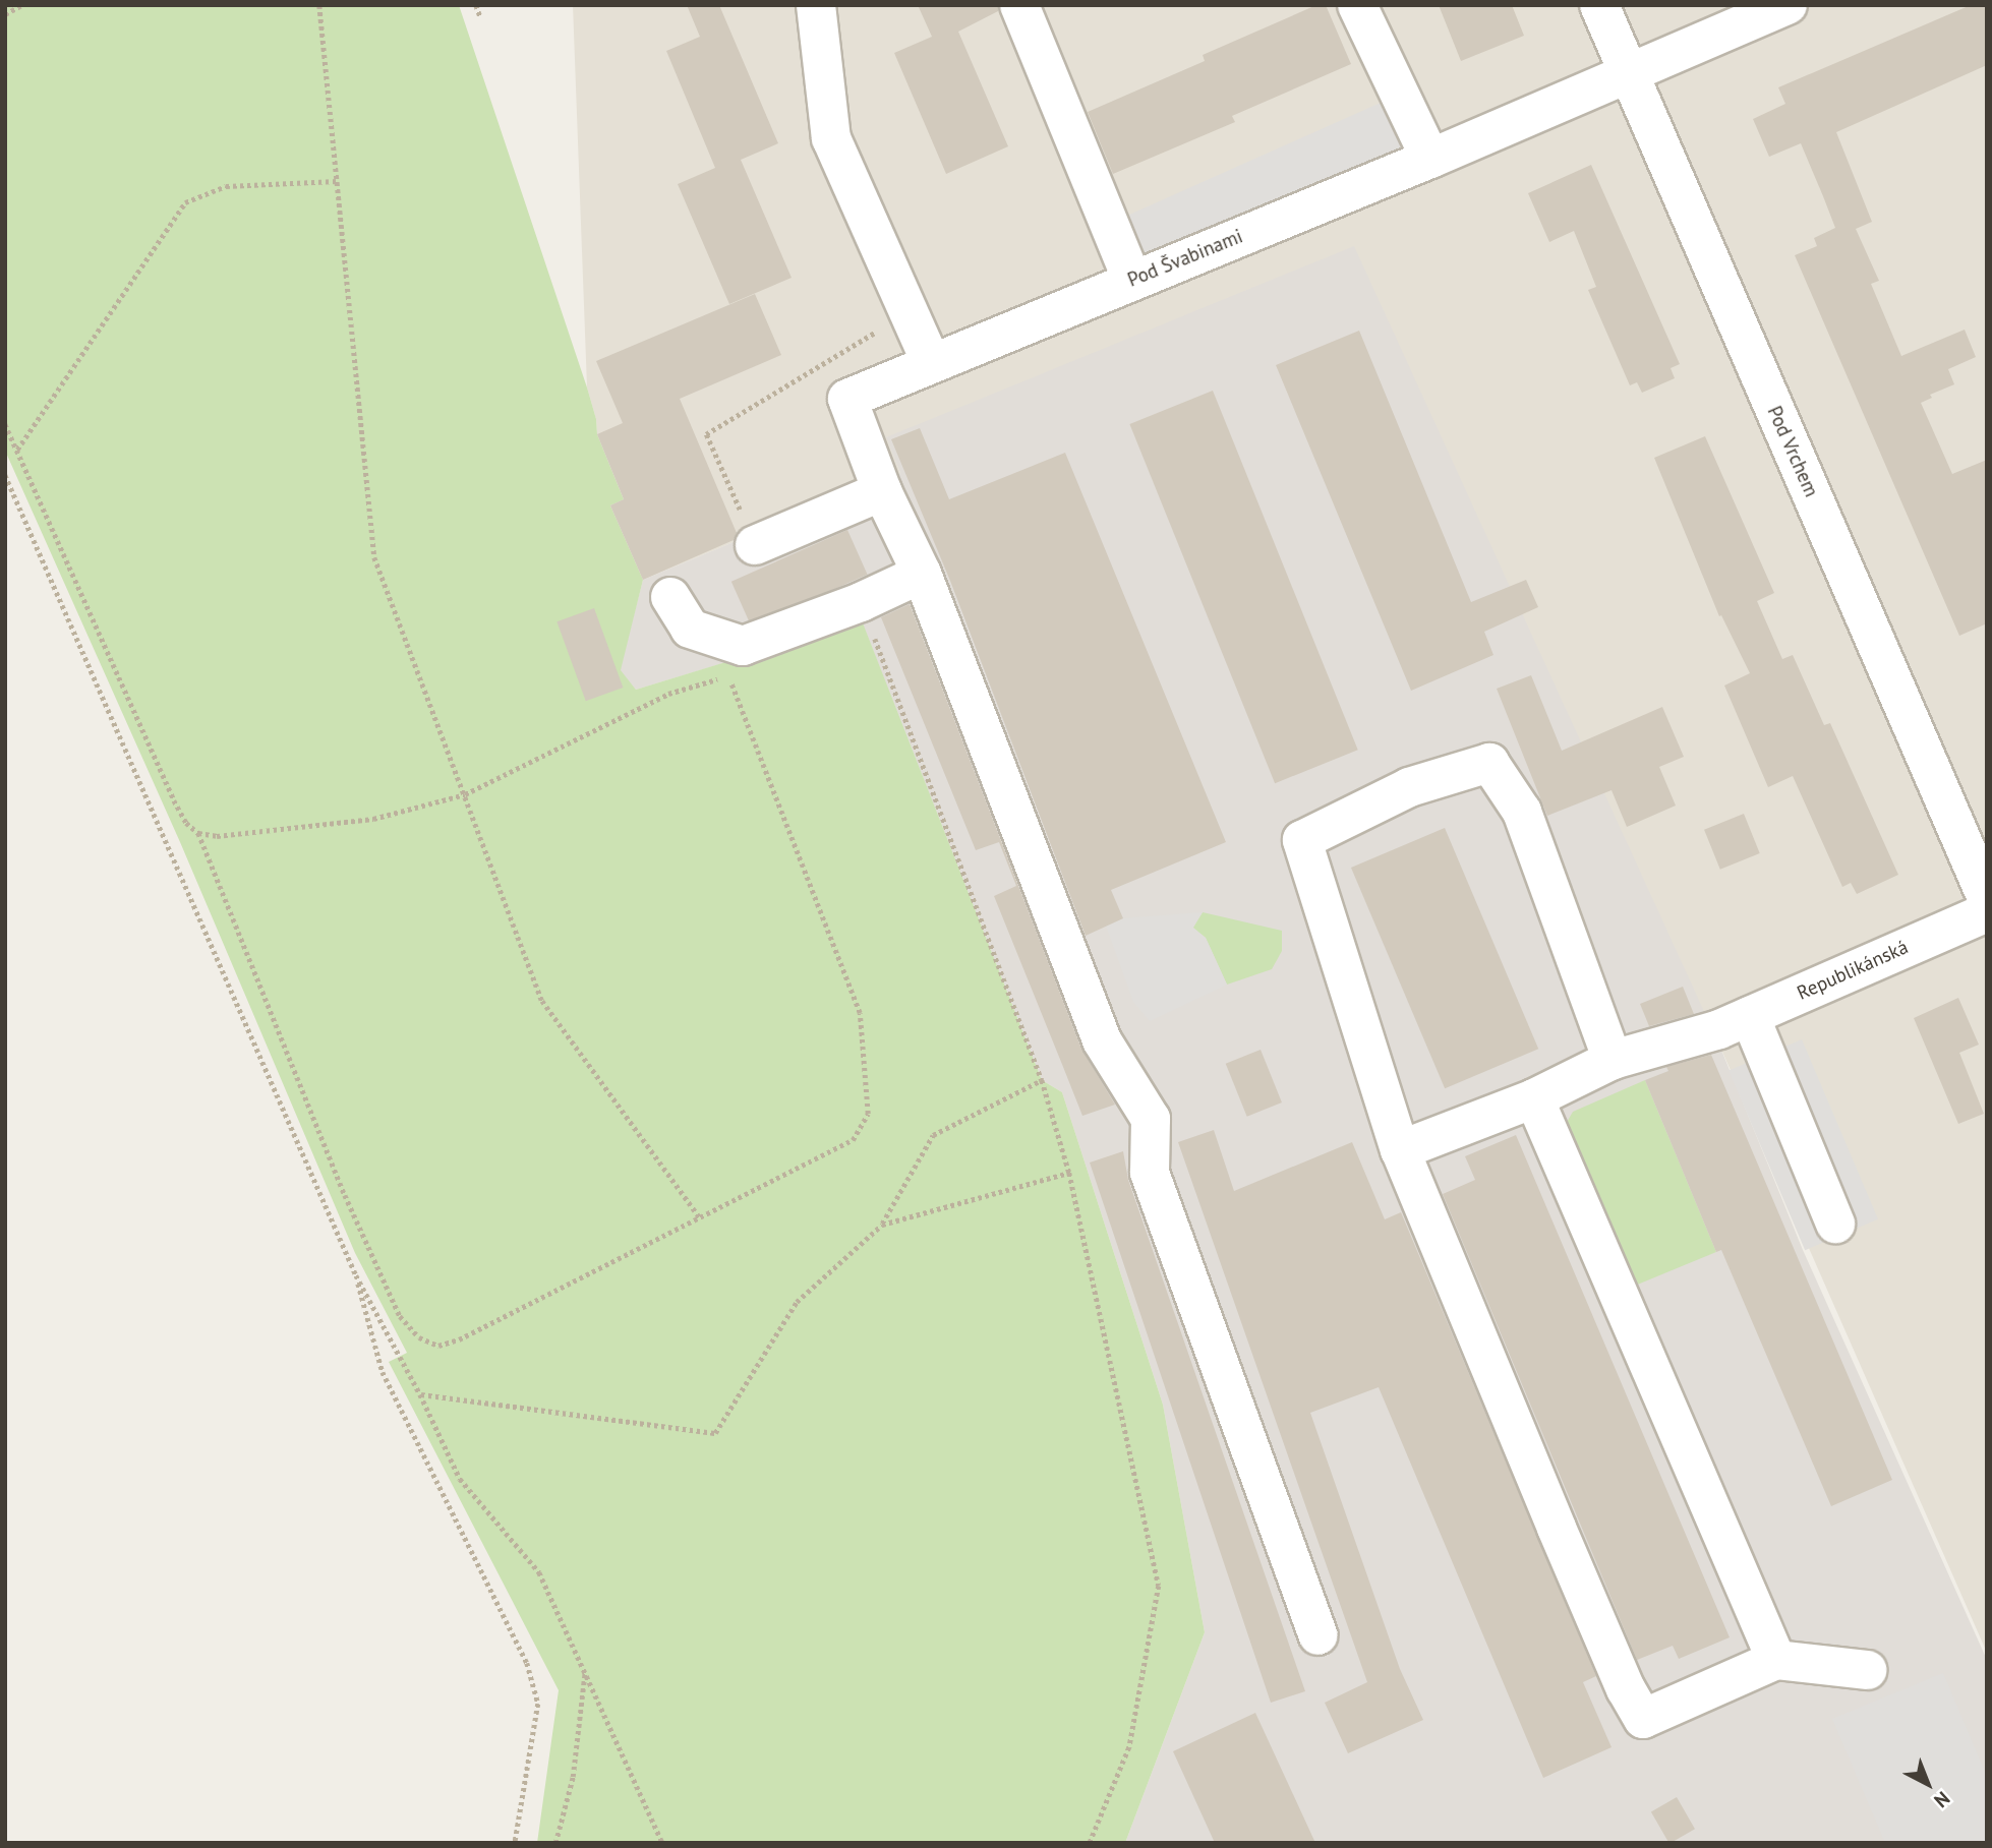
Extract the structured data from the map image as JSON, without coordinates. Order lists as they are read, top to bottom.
{
  "streets": {
    "street": ["Pod Švabinami", "Pod Vrchem", "Republikánská"]
  },
  "crossings": [
    ["Pod Švabinami", "Pod Vrchem"]
  ],
  "north": "bottom right"
}
